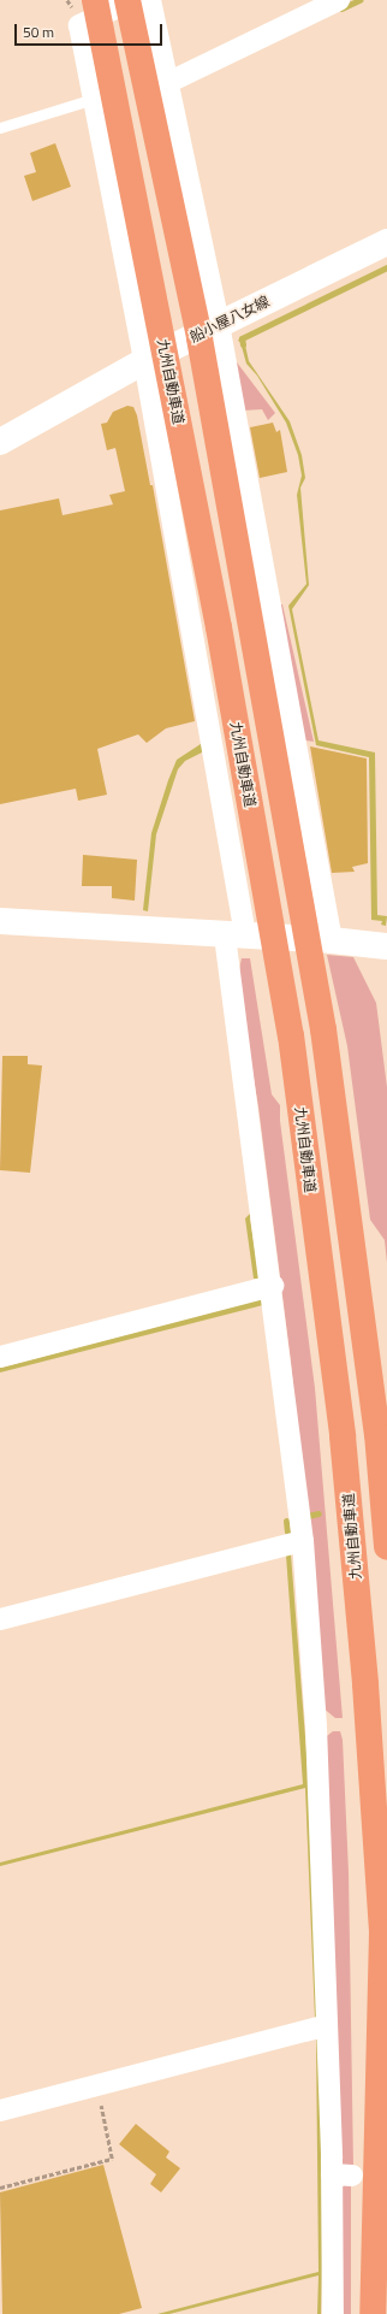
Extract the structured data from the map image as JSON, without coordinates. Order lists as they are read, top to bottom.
{
  "streets": {
    "highway": ["九州自動車道"],
    "main road": ["船小屋八女線"]
  },
  "scale_bar": "50 m"
}
